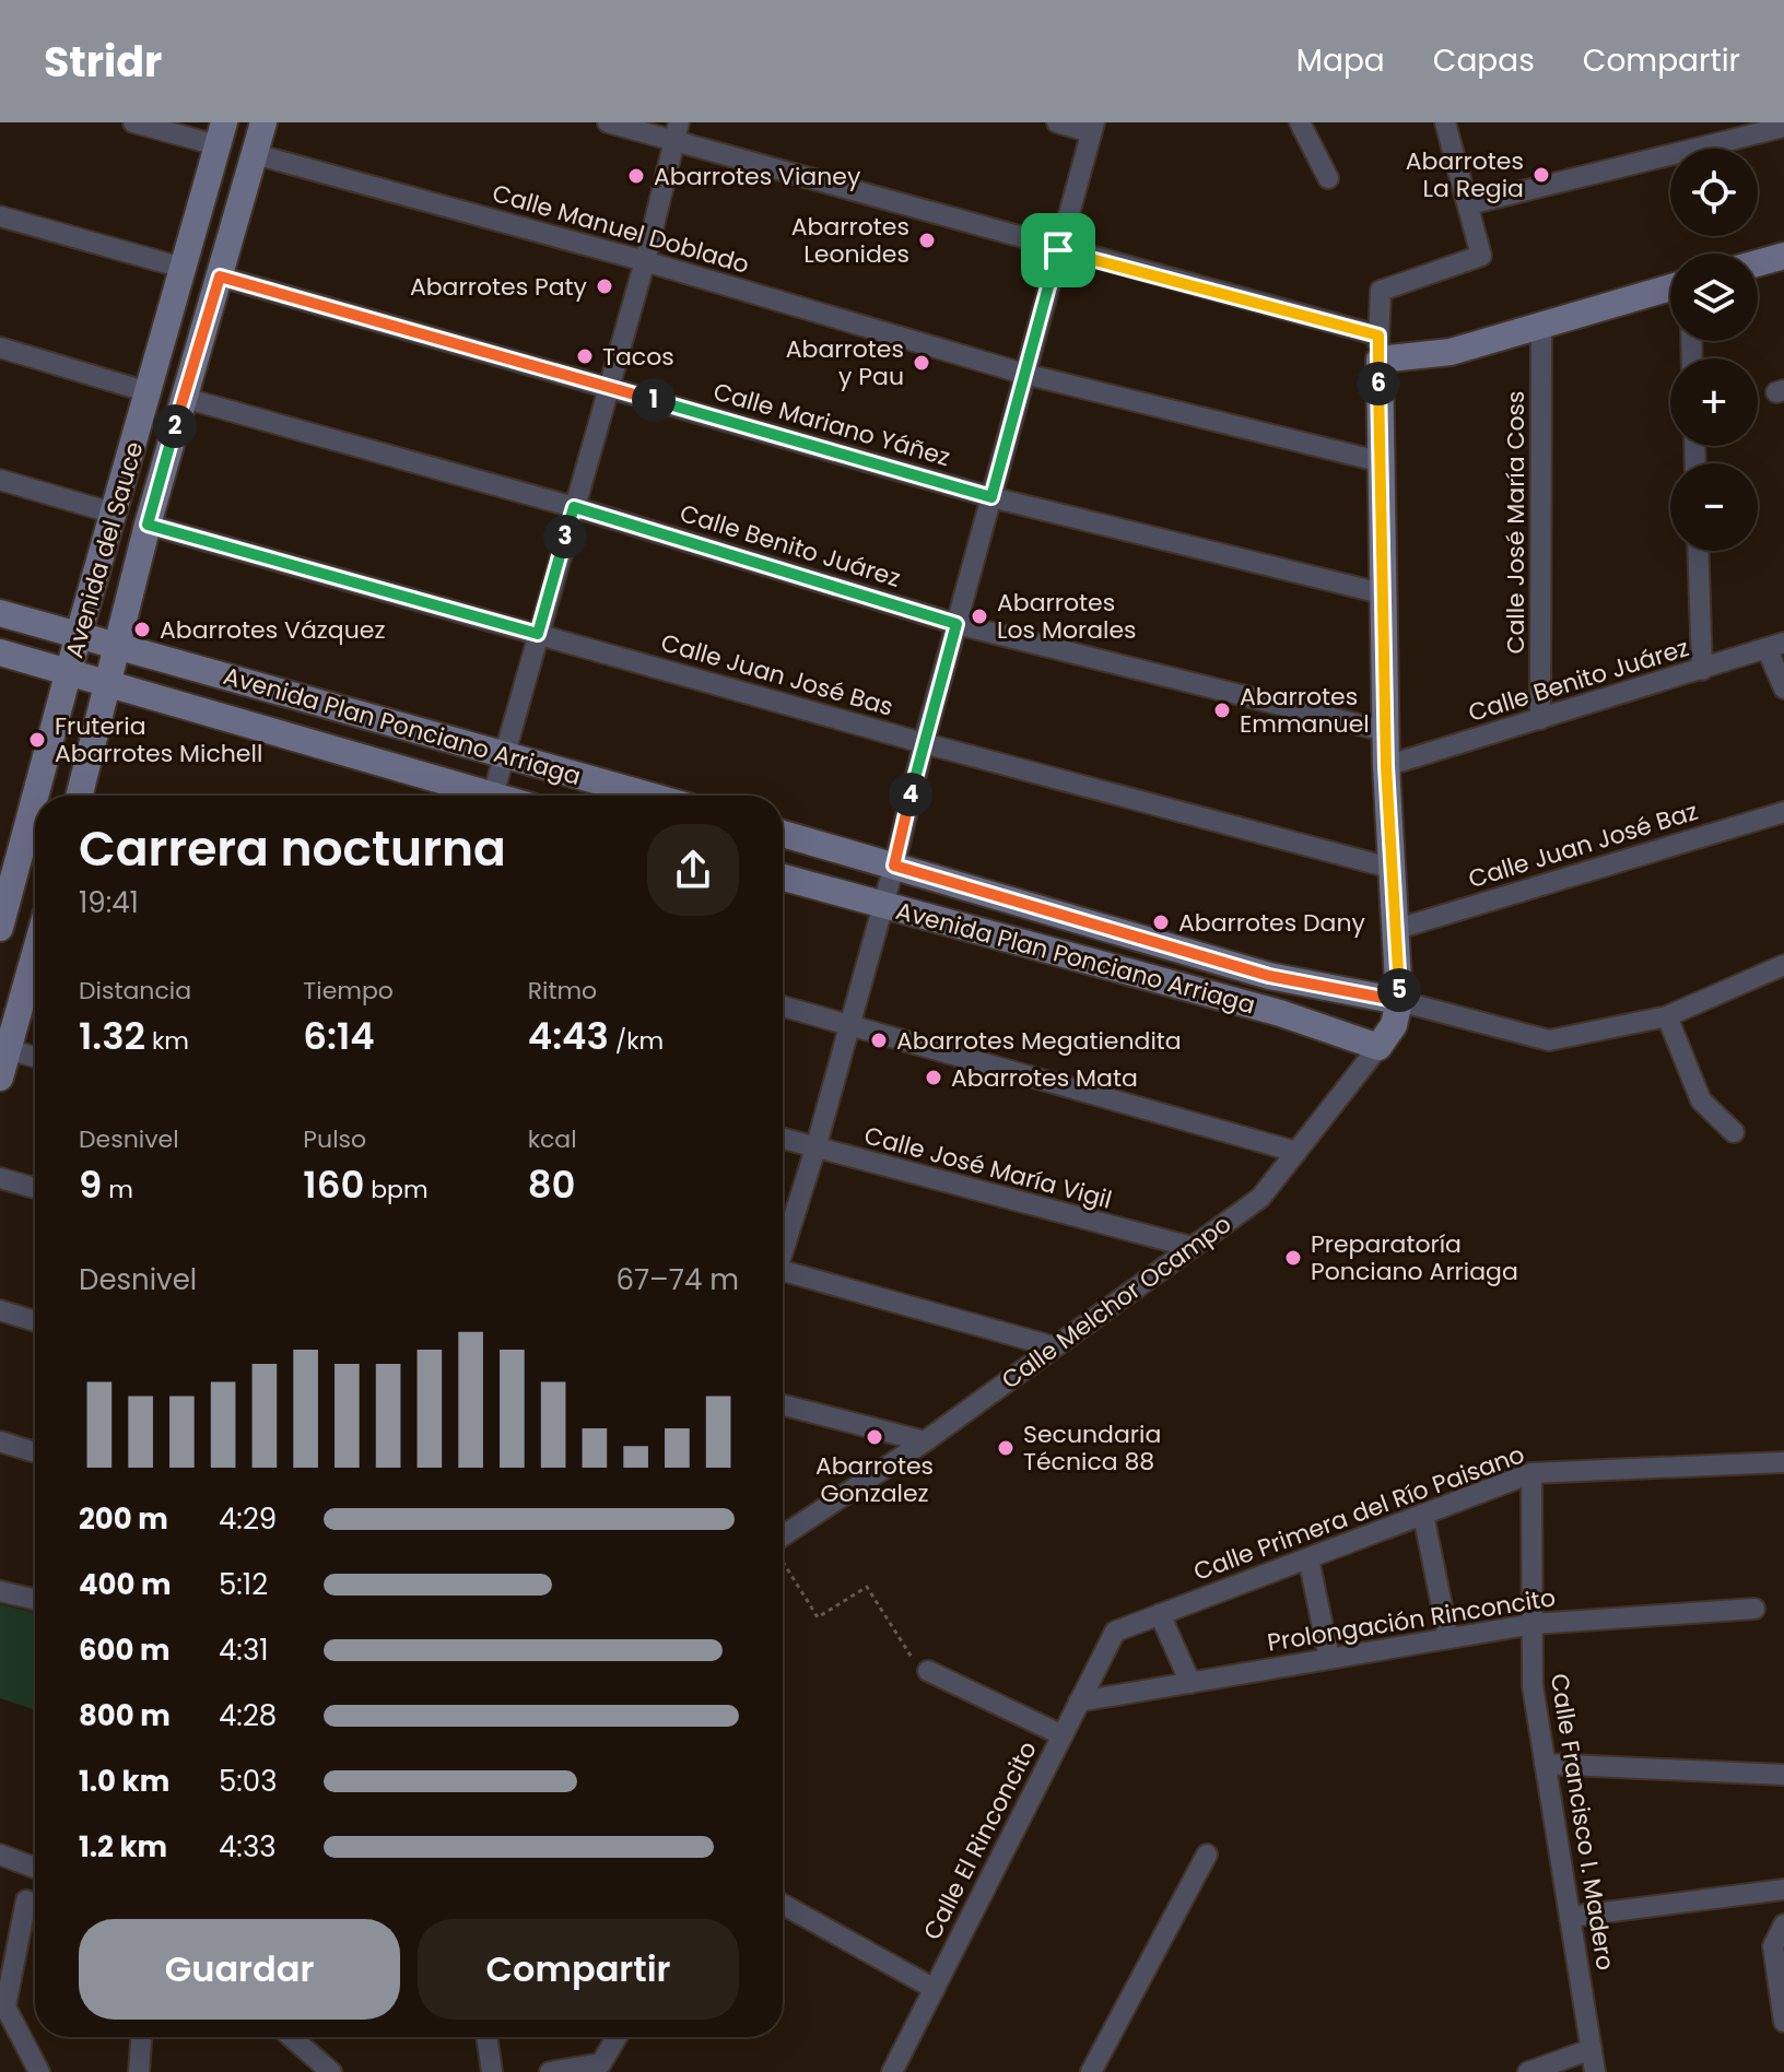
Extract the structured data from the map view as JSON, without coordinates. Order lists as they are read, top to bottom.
{
  "streets": {
    "street": [
      "Calle Manuel Doblado",
      "Calle Mariano Yáñez",
      "Calle José María Coss",
      "Calle Benito Juárez",
      "Avenida del Sauce",
      "Calle Juan José Bas",
      "Avenida Plan Ponciano Arriaga",
      "Calle Juan José Baz",
      "Calle José María Vigil",
      "Calle Melchor Ocampo",
      "Calle Primera del Río Paisano",
      "Prolongación Rinconcito",
      "Calle Francisco I. Madero",
      "Calle El Rinconcito"
    ]
  },
  "crossings": [
    ["Calle Manuel Doblado", "Avenida del Sauce"],
    ["Calle Mariano Yáñez", "Avenida del Sauce"],
    ["Calle José María Coss", "Calle Benito Juárez"],
    ["Calle Benito Juárez", "Avenida del Sauce"],
    ["Avenida del Sauce", "Calle Juan José Bas"],
    ["Avenida del Sauce", "Avenida Plan Ponciano Arriaga"],
    ["Avenida Plan Ponciano Arriaga", "Calle Melchor Ocampo"],
    ["Calle José María Vigil", "Calle Melchor Ocampo"],
    ["Calle Primera del Río Paisano", "Calle Francisco I. Madero"],
    ["Calle Primera del Río Paisano", "Calle El Rinconcito"],
    ["Prolongación Rinconcito", "Calle Francisco I. Madero"],
    ["Prolongación Rinconcito", "Calle El Rinconcito"]
  ],
  "places": [
    "Abarrotes La Regia",
    "Abarrotes Vianey",
    "Abarrotes Leonides",
    "Abarrotes Paty",
    "Tacos",
    "Abarrotes y Pau",
    "Abarrotes Los Morales",
    "Abarrotes Vázquez",
    "Abarrotes Emmanuel",
    "Fruteria Abarrotes Michell",
    "Abarrotes Dany",
    "Abarrotes Megatiendita",
    "Abarrotes Mata",
    "Preparatoría Ponciano Arriaga",
    "Abarrotes Gonzalez",
    "Secundaria Técnica 88"
  ],
  "page": {
    "header": "Stridr",
    "nav": ["Mapa", "Capas", "Compartir"],
    "map_buttons": ["+", "−"],
    "pins": [
      "6",
      "1",
      "2",
      "3",
      "4",
      "5"
    ],
    "heading": ["Carrera nocturna", "19:41"],
    "stats": [
      ["Distancia", "1.32 km"],
      ["Tiempo", "6:14"],
      ["Ritmo", "4:43 /km"],
      ["Desnivel", "9 m"],
      ["Pulso", "160 bpm"],
      ["kcal", "80"]
    ],
    "chart": ["Desnivel", "67–74 m"],
    "list": [
      {
        "name": "200 m",
        "note": "4:29"
      },
      {
        "name": "400 m",
        "note": "5:12"
      },
      {
        "name": "600 m",
        "note": "4:31"
      },
      {
        "name": "800 m",
        "note": "4:28"
      },
      {
        "name": "1.0 km",
        "note": "5:03"
      },
      {
        "name": "1.2 km",
        "note": "4:33"
      }
    ],
    "buttons": ["Guardar", "Compartir"]
  }
}
